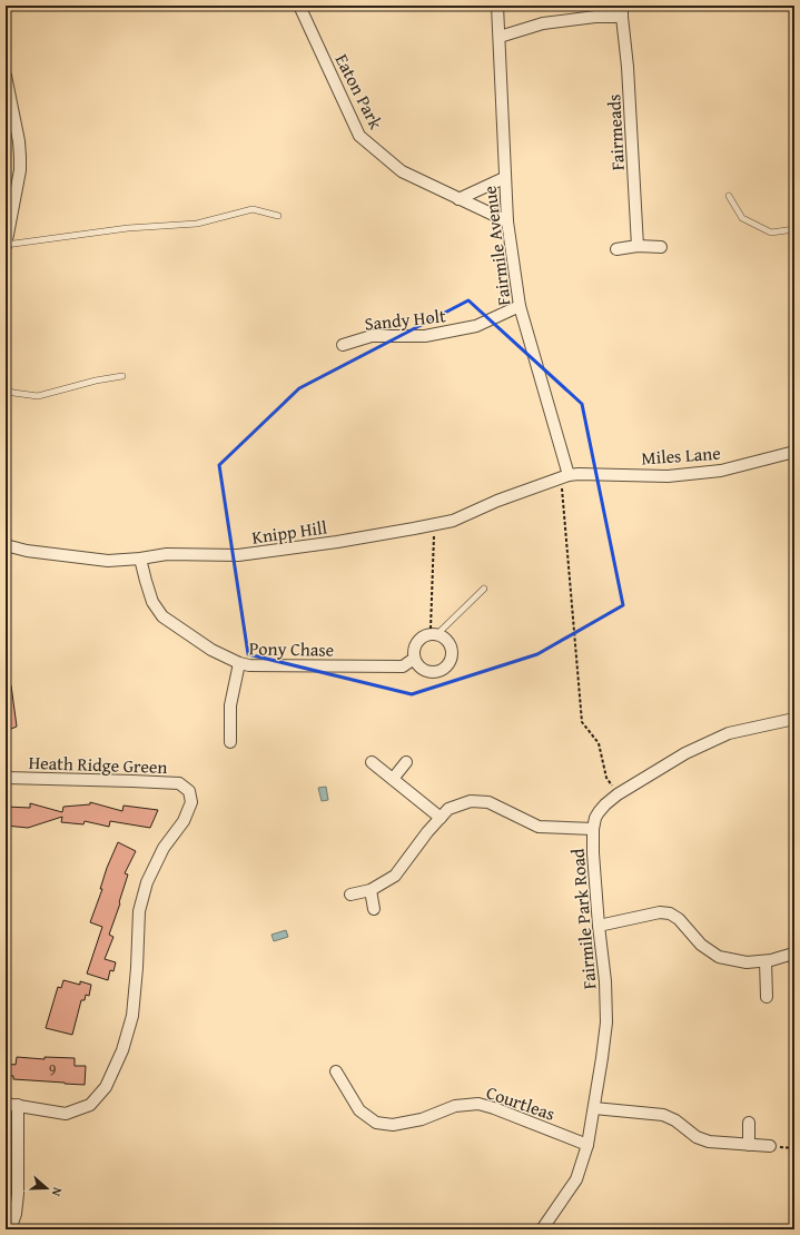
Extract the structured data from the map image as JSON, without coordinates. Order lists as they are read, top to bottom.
{
  "streets": {
    "street": [
      "Eaton Park",
      "Fairmeads",
      "Fairmile Avenue",
      "Sandy Holt",
      "Miles Lane",
      "Knipp Hill",
      "Pony Chase",
      "Heath Ridge Green",
      "Fairmile Park Road",
      "Courtleas"
    ]
  },
  "crossings": [
    ["Eaton Park", "Fairmile Avenue"],
    ["Fairmeads", "Fairmile Avenue"],
    ["Fairmile Avenue", "Sandy Holt"],
    ["Fairmile Avenue", "Miles Lane"],
    ["Fairmile Avenue", "Knipp Hill"],
    ["Miles Lane", "Knipp Hill"],
    ["Knipp Hill", "Pony Chase"],
    ["Fairmile Park Road", "Courtleas"]
  ],
  "house_numbers": ["9"],
  "north": "right"
}
